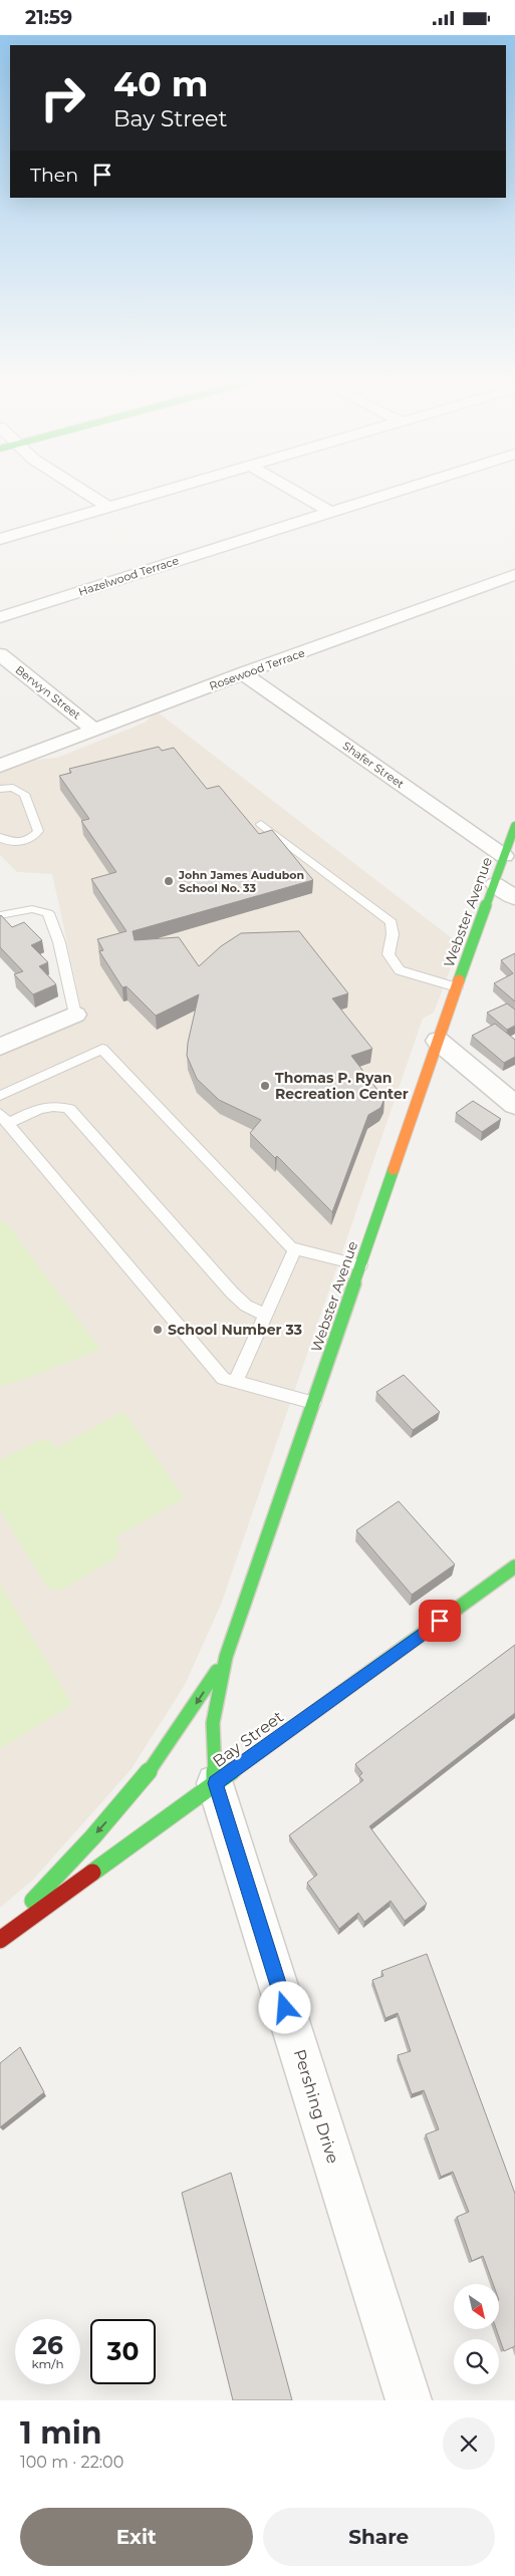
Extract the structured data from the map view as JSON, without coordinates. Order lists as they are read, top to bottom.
{
  "streets": {
    "street": [
      "Hazelwood Terrace",
      "Rosewood Terrace",
      "Berwyn Street",
      "Shafer Street",
      "Webster Avenue",
      "Bay Street",
      "Pershing Drive"
    ]
  },
  "crossings": [
    ["Rosewood Terrace", "Berwyn Street"],
    ["Rosewood Terrace", "Shafer Street"],
    ["Shafer Street", "Webster Avenue"],
    ["Webster Avenue", "Bay Street"],
    ["Webster Avenue", "Pershing Drive"],
    ["Bay Street", "Pershing Drive"]
  ],
  "places": ["John James Audubon School No. 33", "Thomas P. Ryan Recreation Center", "School Number 33"],
  "north": "bottom right",
  "page": {
    "status": "21:59",
    "turn": ["40 m", "Bay Street"],
    "then": "Then",
    "speed": "26 km/h",
    "limit": "30",
    "heading": ["1 min", "100 m · 22:00"],
    "buttons": ["Exit", "Share"]
  }
}
